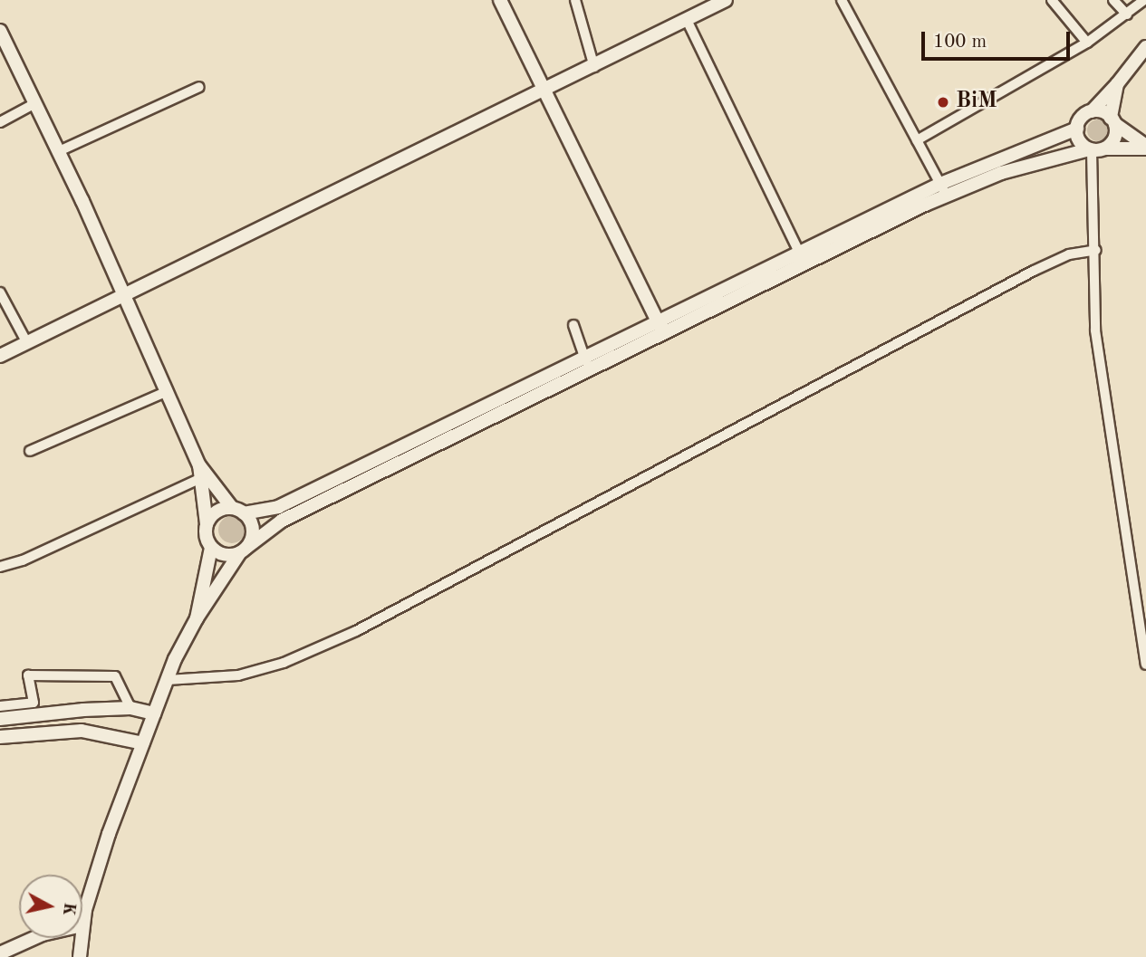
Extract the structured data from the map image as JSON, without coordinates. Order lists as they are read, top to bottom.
{
  "places": ["BiM"],
  "scale_bar": "100 m",
  "north": "right"
}
